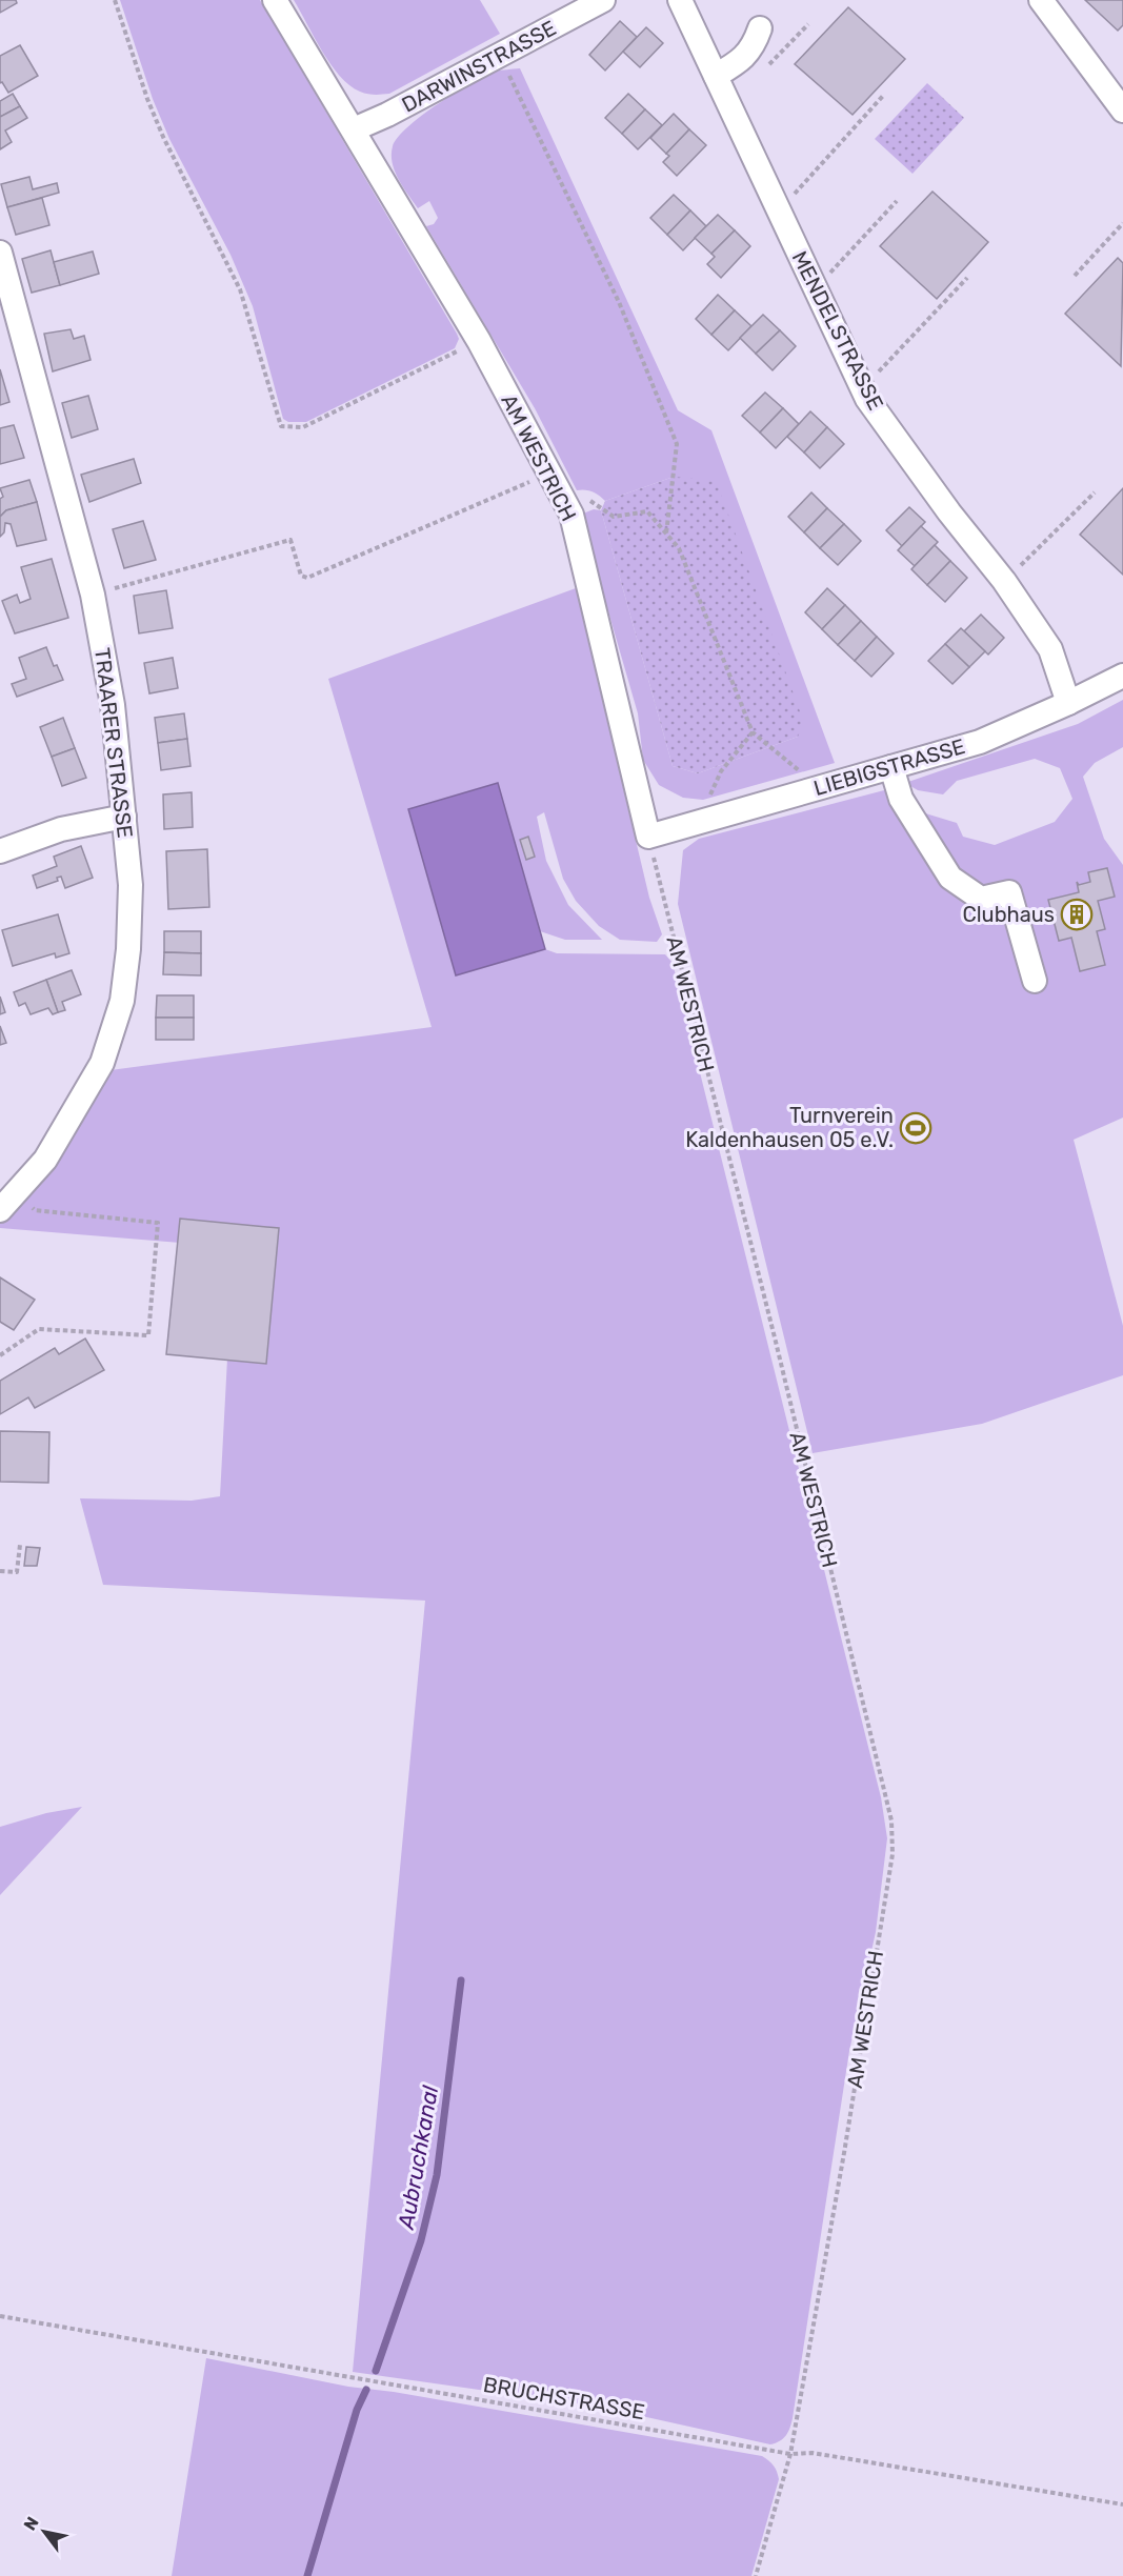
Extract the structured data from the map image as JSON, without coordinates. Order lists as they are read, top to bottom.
{
  "streets": {
    "street": [
      "DARWINSTRASSE",
      "MENDELSTRASSE",
      "AM WESTRICH",
      "TRAARER STRASSE",
      "LIEBIGSTRASSE"
    ],
    "path": ["BRUCHSTRASSE"]
  },
  "crossings": [
    ["DARWINSTRASSE", "AM WESTRICH"],
    ["MENDELSTRASSE", "LIEBIGSTRASSE"],
    ["AM WESTRICH", "LIEBIGSTRASSE"],
    ["AM WESTRICH", "BRUCHSTRASSE"]
  ],
  "water": ["Aubruchkanal"],
  "places": {
    "building": ["Clubhaus"],
    "sports": ["Turnverein Kaldenhausen 05 e.V."]
  },
  "north": "top left"
}
